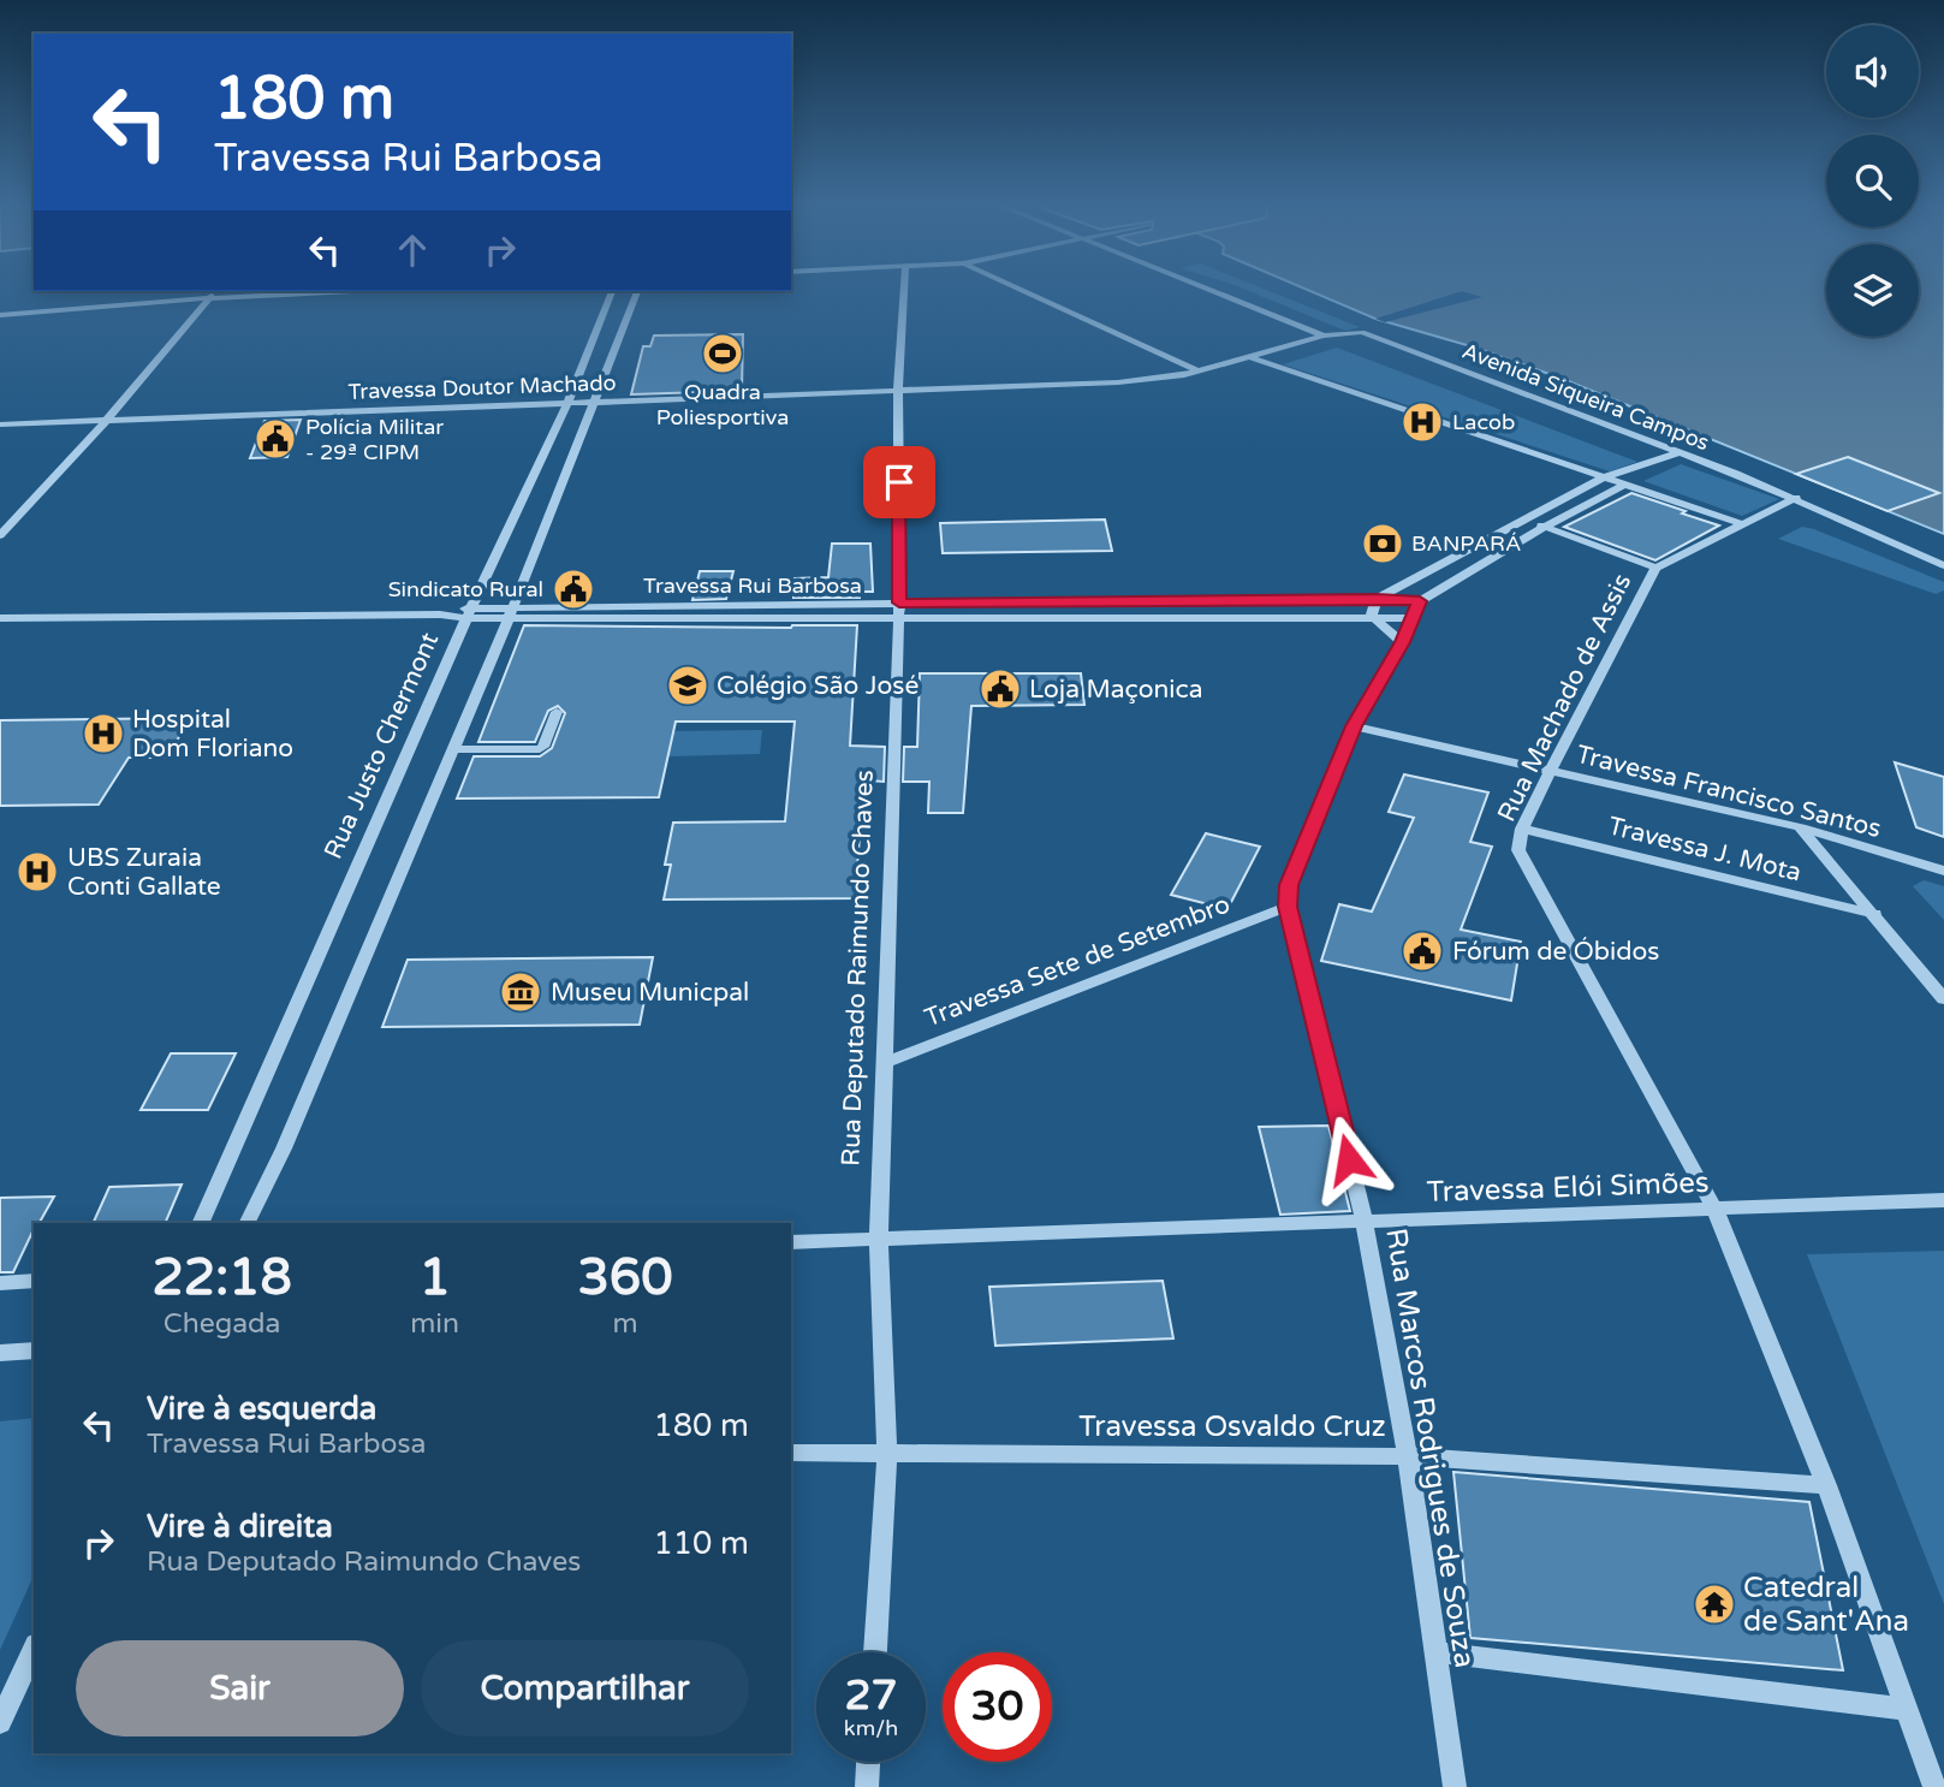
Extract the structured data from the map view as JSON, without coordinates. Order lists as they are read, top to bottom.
{
  "streets": {
    "street": [
      "Travessa Doutor Machado",
      "Avenida Siqueira Campos",
      "Travessa Rui Barbosa",
      "Rua Machado de Assis",
      "Rua Justo Chermont",
      "Travessa Francisco Santos",
      "Travessa J. Mota",
      "Travessa Sete de Setembro",
      "Rua Deputado Raimundo Chaves",
      "Travessa Elói Simões",
      "Travessa Osvaldo Cruz",
      "Rua Marcos Rodrigues de Souza"
    ]
  },
  "crossings": [
    ["Travessa Doutor Machado", "Avenida Siqueira Campos"],
    ["Travessa Doutor Machado", "Rua Justo Chermont"],
    ["Travessa Doutor Machado", "Rua Deputado Raimundo Chaves"],
    ["Avenida Siqueira Campos", "Rua Machado de Assis"],
    ["Travessa Rui Barbosa", "Rua Justo Chermont"],
    ["Travessa Rui Barbosa", "Rua Deputado Raimundo Chaves"],
    ["Travessa Rui Barbosa", "Rua Marcos Rodrigues de Souza"],
    ["Rua Machado de Assis", "Travessa Francisco Santos"],
    ["Rua Machado de Assis", "Travessa J. Mota"],
    ["Rua Machado de Assis", "Travessa Elói Simões"],
    ["Rua Machado de Assis", "Travessa Osvaldo Cruz"],
    ["Travessa Francisco Santos", "Rua Marcos Rodrigues de Souza"],
    ["Travessa Sete de Setembro", "Rua Deputado Raimundo Chaves"],
    ["Travessa Sete de Setembro", "Rua Marcos Rodrigues de Souza"],
    ["Rua Deputado Raimundo Chaves", "Travessa Elói Simões"],
    ["Rua Deputado Raimundo Chaves", "Travessa Osvaldo Cruz"],
    ["Travessa Elói Simões", "Rua Marcos Rodrigues de Souza"],
    ["Travessa Osvaldo Cruz", "Rua Marcos Rodrigues de Souza"]
  ],
  "places": {
    "sports": ["Quadra Poliesportiva"],
    "hospital": ["Lacob", "Hospital Dom Floriano", "UBS Zuraia Conti Gallate"],
    "public building": [
      "Polícia Militar - 29ª CIPM",
      "Sindicato Rural",
      "Loja Maçonica",
      "Fórum de Óbidos"
    ],
    "bank": ["BANPARÁ"],
    "school or university": ["Colégio São José"],
    "museum": ["Museu Municpal"],
    "temple": ["Catedral de Sant'Ana"]
  },
  "page": {
    "turn": ["180 m", "Travessa Rui Barbosa"],
    "eta": [
      "22:18",
      "Chegada",
      "1",
      "min",
      "360",
      "m"
    ],
    "list": [
      {
        "name": "Vire à esquerda",
        "note": "Travessa Rui Barbosa",
        "value": "180 m"
      },
      {
        "name": "Vire à direita",
        "note": "Rua Deputado Raimundo Chaves",
        "value": "110 m"
      }
    ],
    "buttons": ["Sair", "Compartilhar"],
    "speed": "27 km/h",
    "limit": "30"
  }
}
